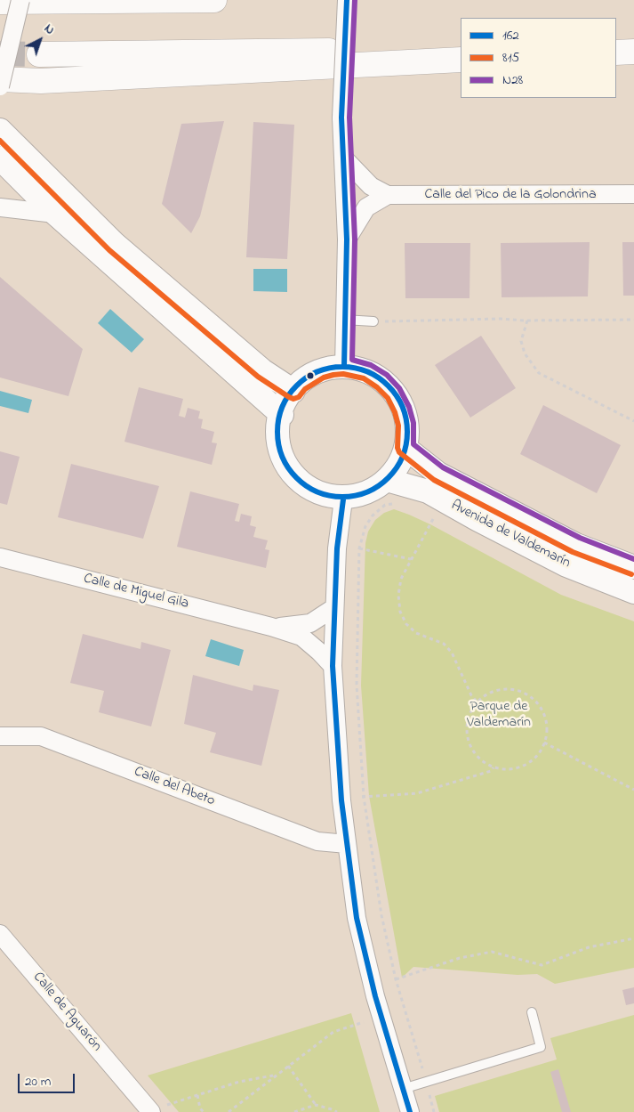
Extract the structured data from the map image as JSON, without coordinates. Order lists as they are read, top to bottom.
{
  "streets": {
    "street": [
      "Calle del Pico de la Golondrina",
      "Avenida de Valdemarín",
      "Calle de Miguel Gila",
      "Calle del Abeto",
      "Calle de Aguarón"
    ]
  },
  "parks": ["Parque de Valdemarín"],
  "lines": ["transit line 162", "transit line N28", "transit line 815"],
  "legend": ["162", "815", "N28"],
  "scale_bar": "20 m",
  "north": "top right"
}
